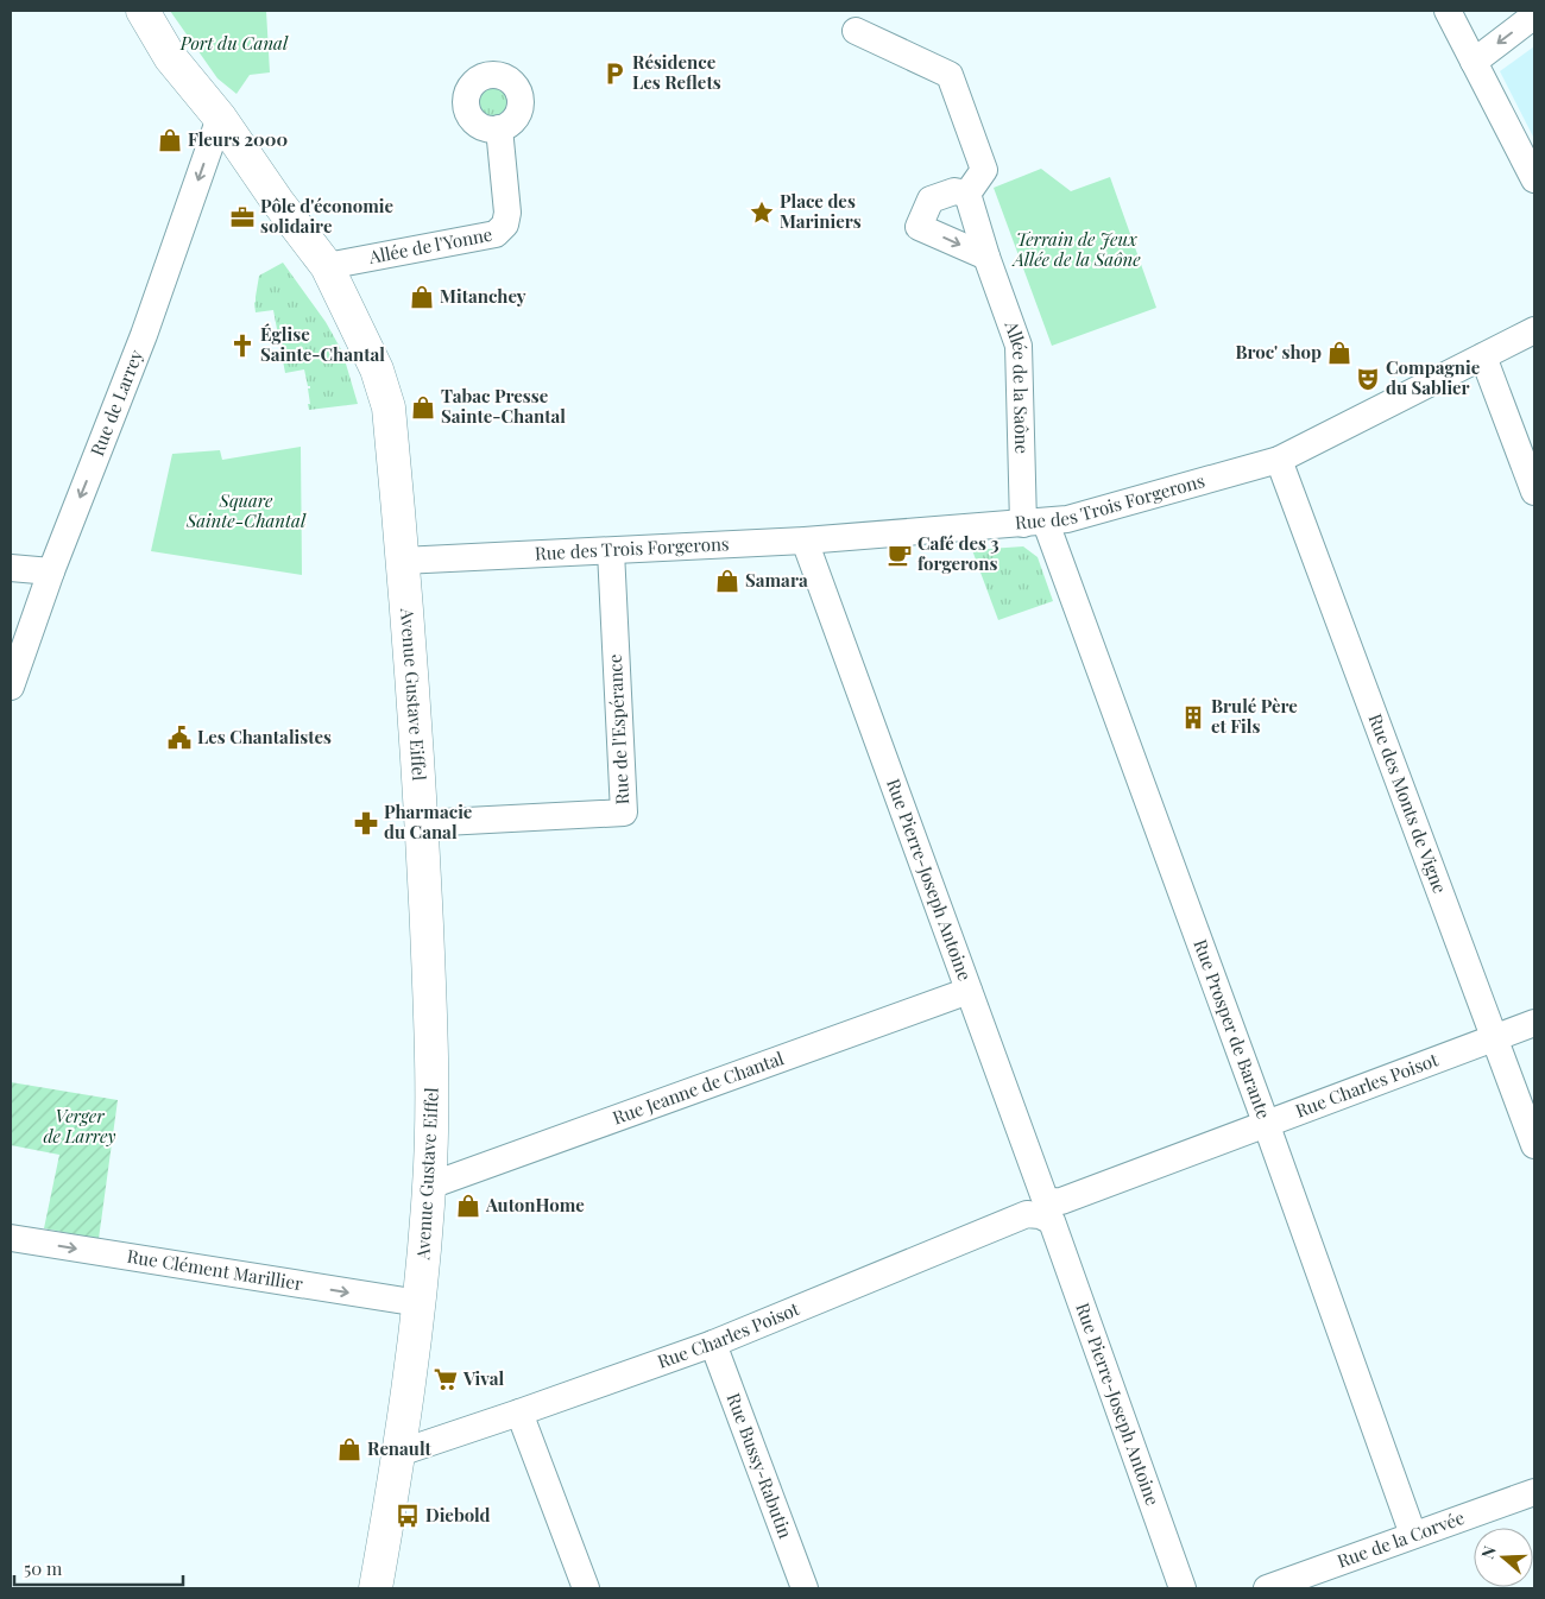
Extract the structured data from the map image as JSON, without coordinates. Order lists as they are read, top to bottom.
{
  "streets": {
    "main road": ["Avenue Gustave Eiffel"],
    "street": [
      "Allée de l'Yonne",
      "Allée de la Saône",
      "Rue de Larrey",
      "Rue des Trois Forgerons",
      "Rue de l'Espérance",
      "Rue des Monts de Vigne",
      "Rue Pierre-Joseph Antoine",
      "Rue Prosper de Barante",
      "Rue Charles Poisot",
      "Rue Jeanne de Chantal",
      "Rue Clément Marillier",
      "Rue Bussy-Rabutin",
      "Rue de la Corvée"
    ]
  },
  "crossings": [
    ["Allée de l'Yonne", "Avenue Gustave Eiffel"],
    ["Allée de la Saône", "Rue des Trois Forgerons"],
    ["Allée de la Saône", "Rue Prosper de Barante"],
    ["Rue de Larrey", "Avenue Gustave Eiffel"],
    ["Rue des Trois Forgerons", "Avenue Gustave Eiffel"],
    ["Rue des Trois Forgerons", "Rue de l'Espérance"],
    ["Rue des Trois Forgerons", "Rue des Monts de Vigne"],
    ["Rue des Trois Forgerons", "Rue Pierre-Joseph Antoine"],
    ["Rue des Trois Forgerons", "Rue Prosper de Barante"],
    ["Avenue Gustave Eiffel", "Rue de l'Espérance"],
    ["Avenue Gustave Eiffel", "Rue Charles Poisot"],
    ["Avenue Gustave Eiffel", "Rue Jeanne de Chantal"],
    ["Avenue Gustave Eiffel", "Rue Clément Marillier"],
    ["Rue des Monts de Vigne", "Rue Charles Poisot"],
    ["Rue Pierre-Joseph Antoine", "Rue Charles Poisot"],
    ["Rue Pierre-Joseph Antoine", "Rue Jeanne de Chantal"],
    ["Rue Prosper de Barante", "Rue Charles Poisot"],
    ["Rue Prosper de Barante", "Rue de la Corvée"],
    ["Rue Charles Poisot", "Rue Bussy-Rabutin"]
  ],
  "one_way": ["Rue de Larrey", "Rue Clément Marillier"],
  "parks": [
    "Port du Canal",
    "Terrain de Jeux Allée de la Saône",
    "Square Sainte-Chantal",
    "Verger de Larrey"
  ],
  "places": {
    "parking": ["Résidence Les Reflets"],
    "shop": [
      "Fleurs 2000",
      "Mitanchey",
      "Broc' shop",
      "Tabac Presse Sainte-Chantal",
      "Samara",
      "AutonHome",
      "Renault"
    ],
    "place": ["Place des Mariniers"],
    "office": ["Pôle d'économie solidaire"],
    "church": ["Église Sainte-Chantal"],
    "theatre": ["Compagnie du Sablier"],
    "cafe": ["Café des 3 forgerons"],
    "building": ["Brulé Père et Fils"],
    "public building": ["Les Chantalistes"],
    "pharmacy": ["Pharmacie du Canal"],
    "supermarket": ["Vival"],
    "bus stop": ["Diebold"]
  },
  "scale_bar": "50 m",
  "north": "left"
}
